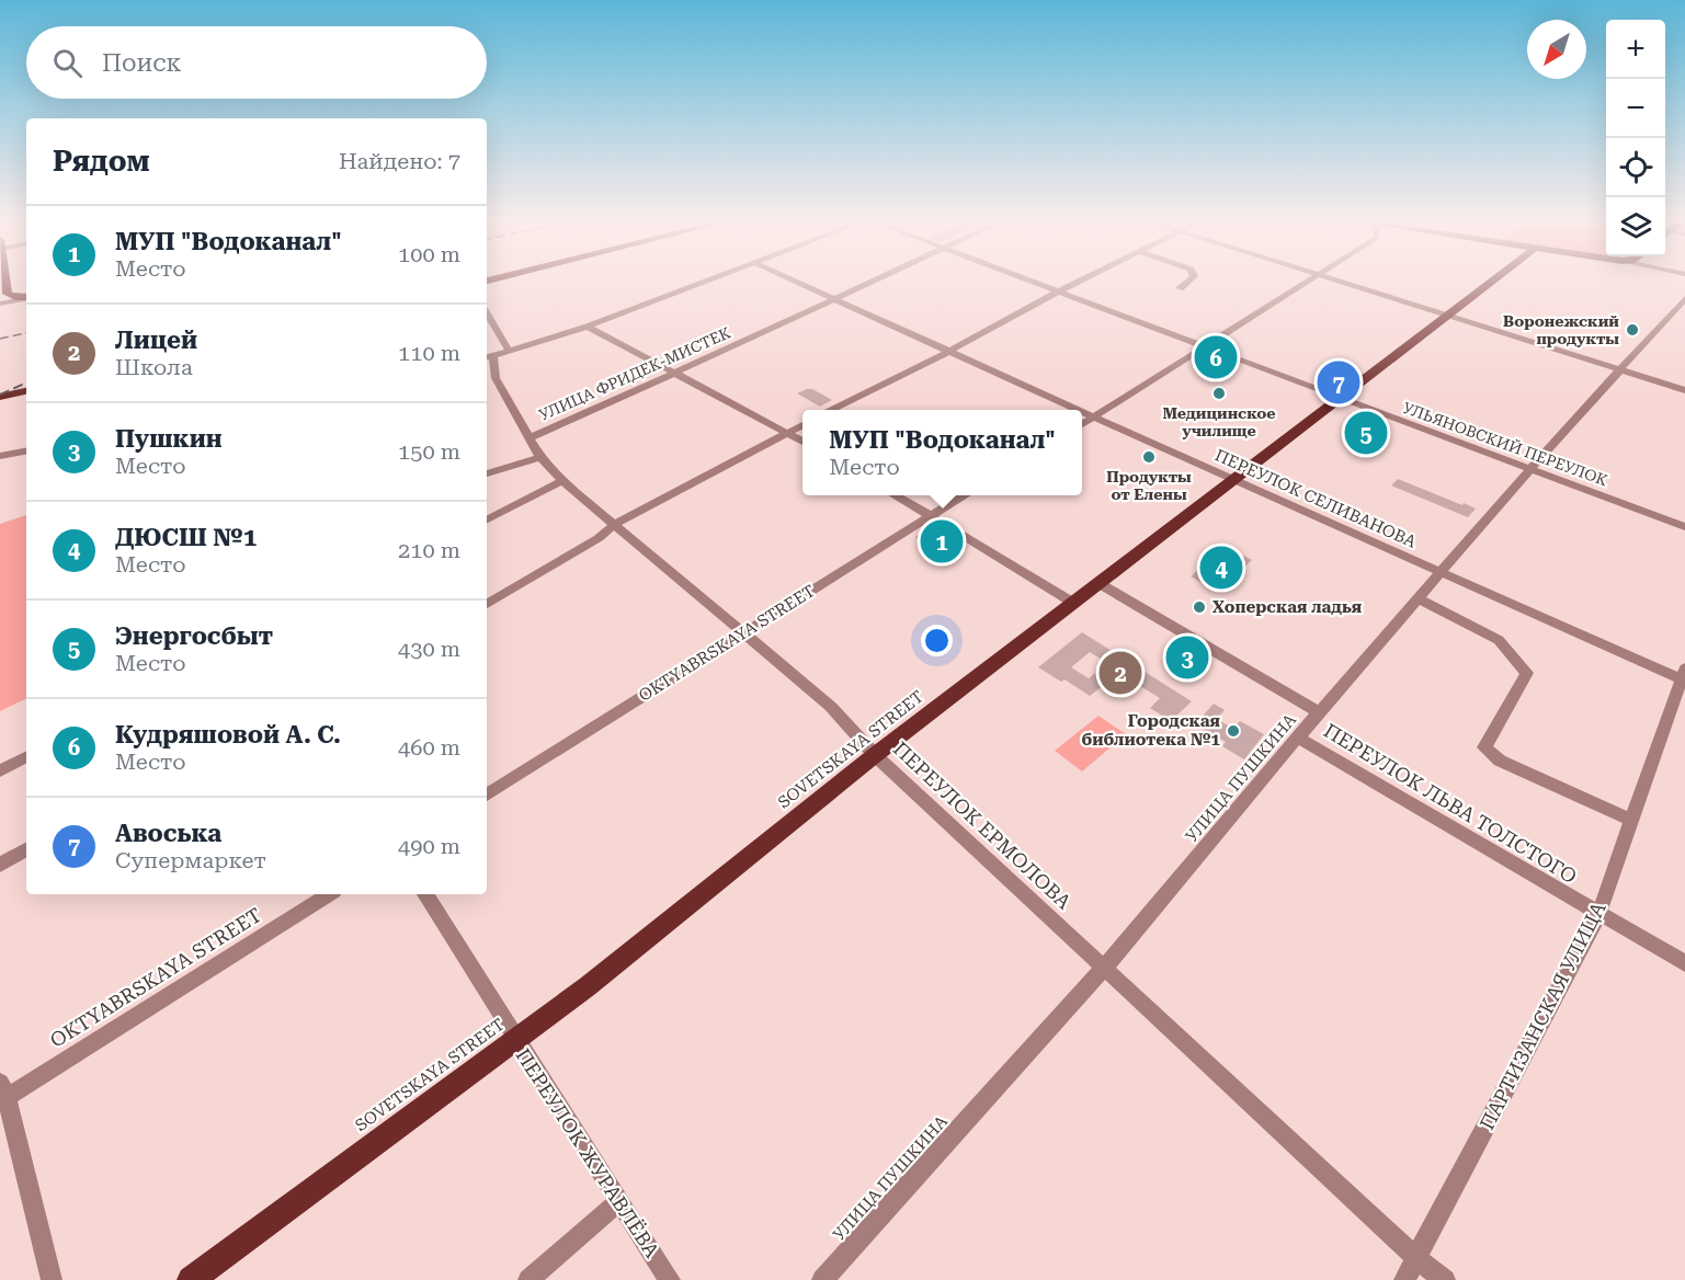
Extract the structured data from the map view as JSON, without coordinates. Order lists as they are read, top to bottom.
{
  "streets": {
    "main road": ["SOVETSKAYA STREET"],
    "street": [
      "УЛИЦА ФРИДЕК-МИСТЕК",
      "УЛЬЯНОВСКИЙ ПЕРЕУЛОК",
      "ПЕРЕУЛОК СЕЛИВАНОВА",
      "OKTYABRSKAYA STREET",
      "УЛИЦА ПУШКИНА",
      "ПЕРЕУЛОК ЛЬВА ТОЛСТОГО",
      "ПЕРЕУЛОК ЕРМОЛОВА",
      "ПАРТИЗАНСКАЯ УЛИЦА",
      "ПЕРЕУЛОК ЖУРАВЛЁВА"
    ]
  },
  "crossings": [
    ["УЛИЦА ФРИДЕК-МИСТЕК", "ПЕРЕУЛОК СЕЛИВАНОВА"],
    ["УЛИЦА ФРИДЕК-МИСТЕК", "ПЕРЕУЛОК ЕРМОЛОВА"],
    ["УЛЬЯНОВСКИЙ ПЕРЕУЛОК", "SOVETSKAYA STREET"],
    ["УЛЬЯНОВСКИЙ ПЕРЕУЛОК", "УЛИЦА ПУШКИНА"],
    ["ПЕРЕУЛОК СЕЛИВАНОВА", "SOVETSKAYA STREET"],
    ["ПЕРЕУЛОК СЕЛИВАНОВА", "УЛИЦА ПУШКИНА"],
    ["ПЕРЕУЛОК СЕЛИВАНОВА", "ПАРТИЗАНСКАЯ УЛИЦА"],
    ["OKTYABRSKAYA STREET", "ПЕРЕУЛОК ЕРМОЛОВА"],
    ["SOVETSKAYA STREET", "ПЕРЕУЛОК ЛЬВА ТОЛСТОГО"],
    ["SOVETSKAYA STREET", "ПЕРЕУЛОК ЕРМОЛОВА"],
    ["SOVETSKAYA STREET", "ПЕРЕУЛОК ЖУРАВЛЁВА"],
    ["УЛИЦА ПУШКИНА", "ПЕРЕУЛОК ЛЬВА ТОЛСТОГО"],
    ["УЛИЦА ПУШКИНА", "ПЕРЕУЛОК ЕРМОЛОВА"],
    ["ПЕРЕУЛОК ЛЬВА ТОЛСТОГО", "ПАРТИЗАНСКАЯ УЛИЦА"],
    ["ПЕРЕУЛОК ЕРМОЛОВА", "ПАРТИЗАНСКАЯ УЛИЦА"]
  ],
  "places": [
    "Воронежский продукты",
    "Медицинское училище",
    "Продукты от Елены",
    "Хоперская ладья",
    "Городская библиотека №1"
  ],
  "north": "bottom left",
  "page": {
    "map_buttons": ["+", "−"],
    "search": "Поиск",
    "heading": ["Рядом", "Найдено: 7"],
    "list": [
      {
        "mark": "1",
        "name": "МУП \"Водоканал\"",
        "note": "Место",
        "value": "100 m"
      },
      {
        "mark": "2",
        "name": "Лицей",
        "note": "Школа",
        "value": "110 m"
      },
      {
        "mark": "3",
        "name": "Пушкин",
        "note": "Место",
        "value": "150 m"
      },
      {
        "mark": "4",
        "name": "ДЮСШ №1",
        "note": "Место",
        "value": "210 m"
      },
      {
        "mark": "5",
        "name": "Энергосбыт",
        "note": "Место",
        "value": "430 m"
      },
      {
        "mark": "6",
        "name": "Кудряшовой А. С.",
        "note": "Место",
        "value": "460 m"
      },
      {
        "mark": "7",
        "name": "Авоська",
        "note": "Супермаркет",
        "value": "490 m"
      }
    ],
    "pins": [
      "6",
      "7",
      "5",
      "1",
      "4",
      "3",
      "2"
    ],
    "popup": ["МУП \"Водоканал\"", "Место"]
  }
}
